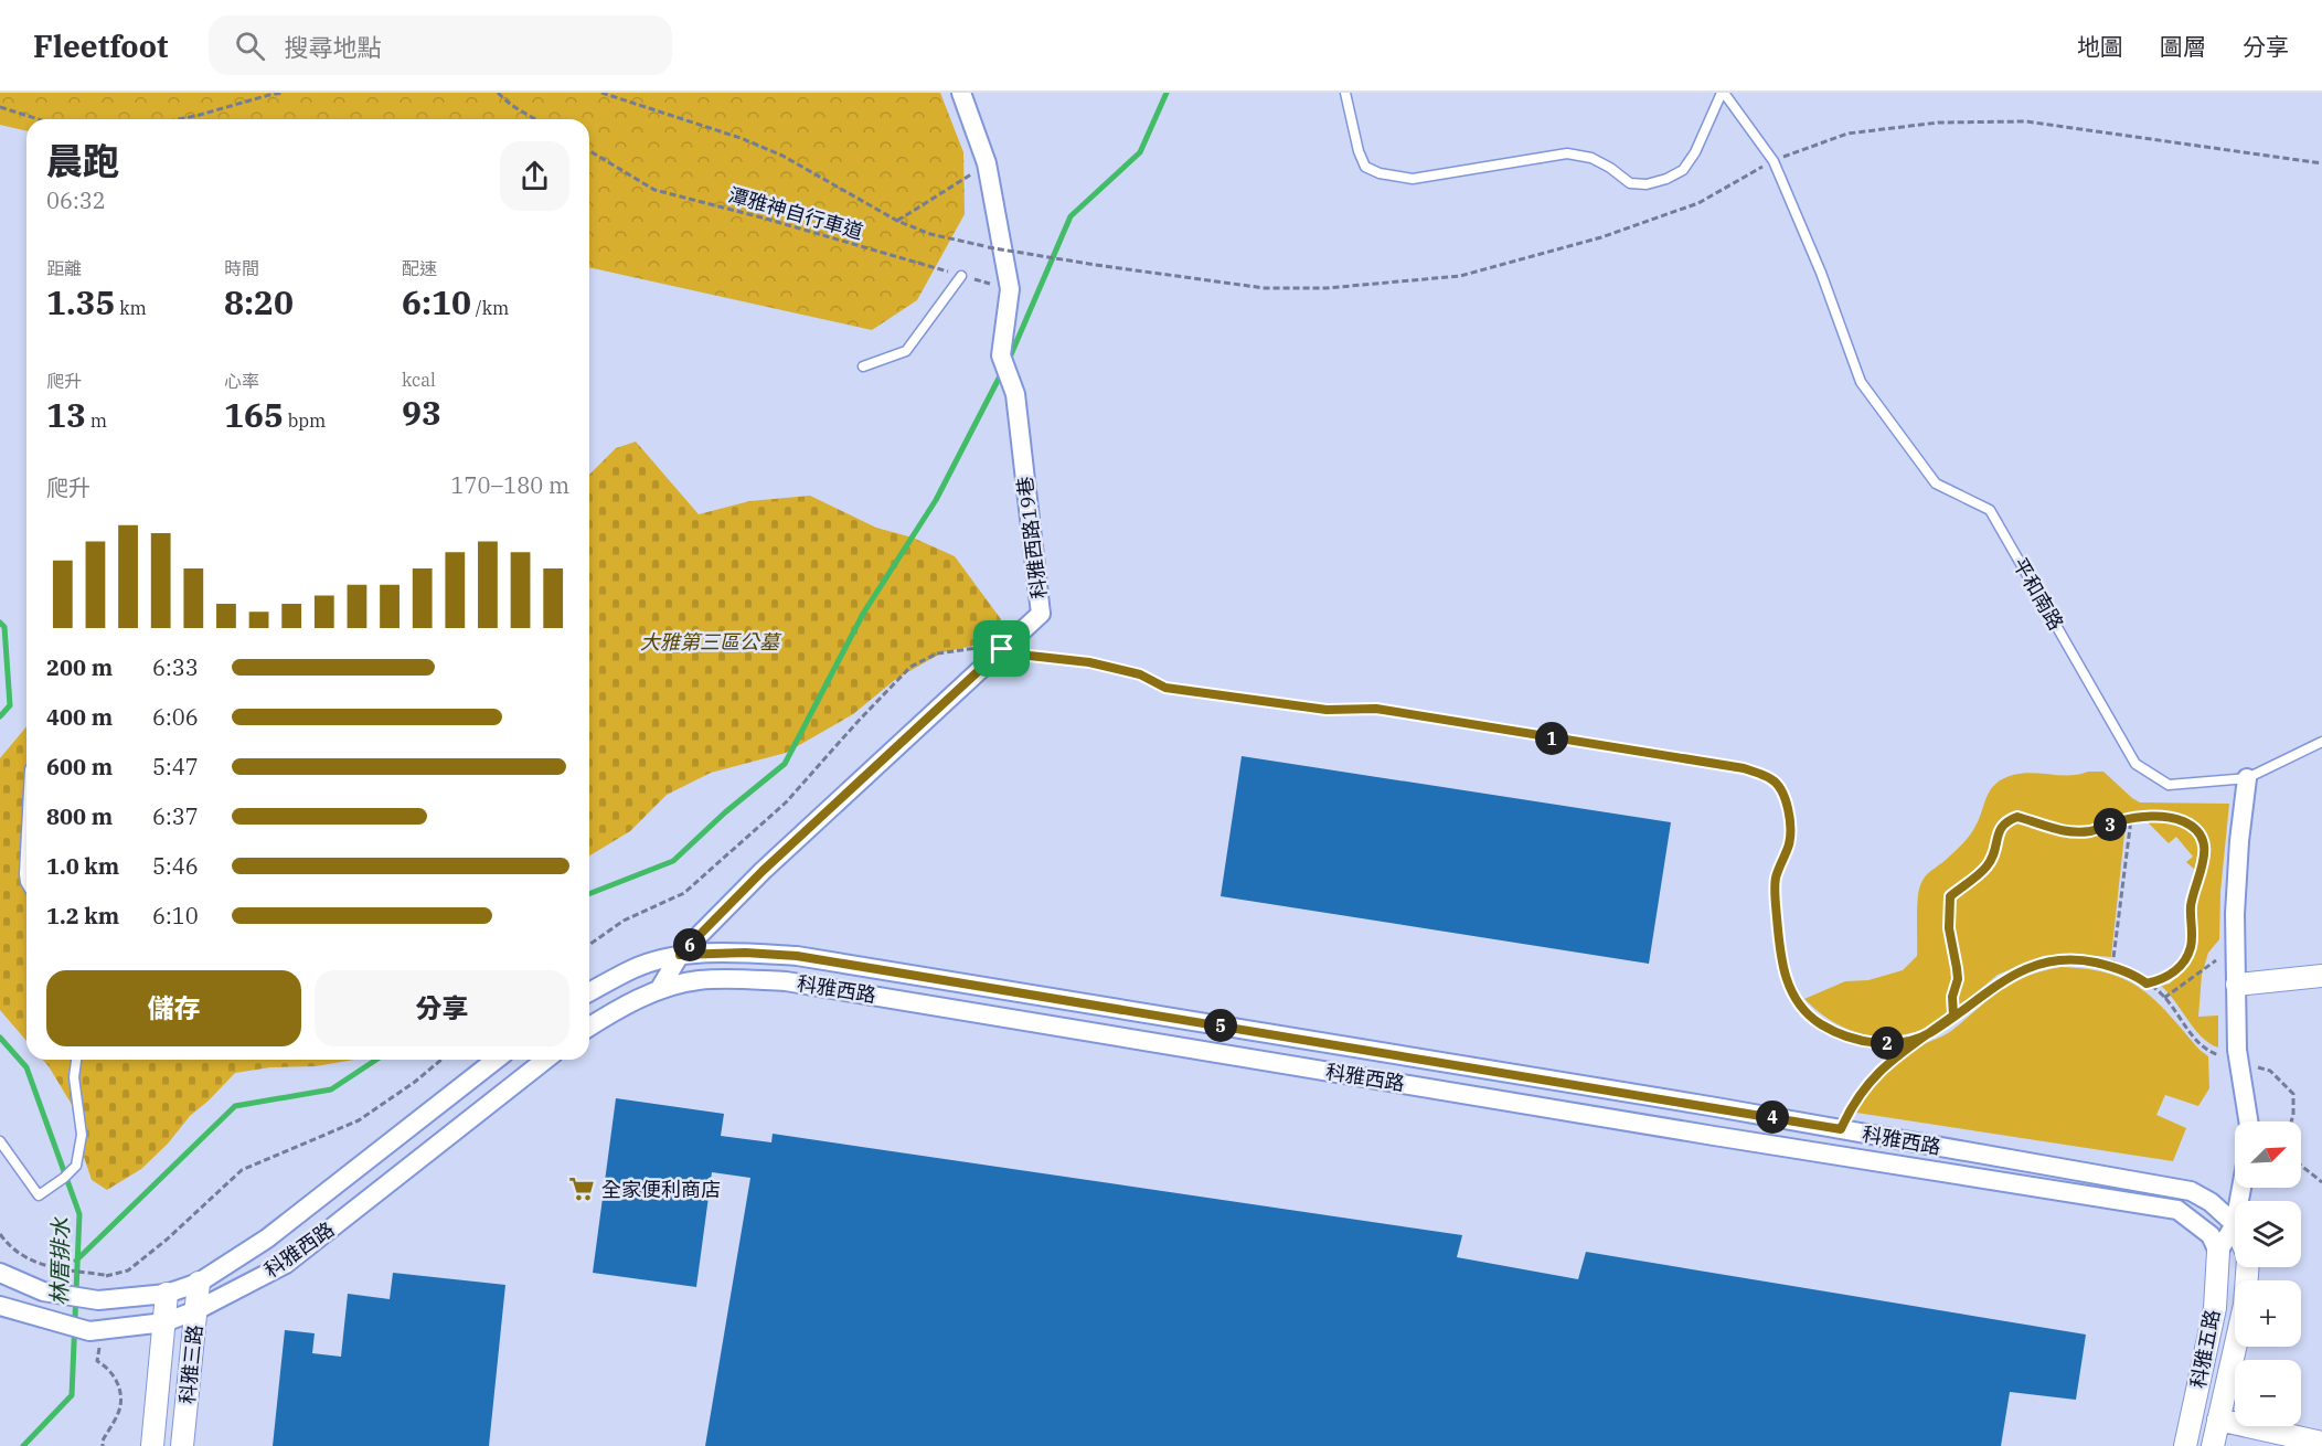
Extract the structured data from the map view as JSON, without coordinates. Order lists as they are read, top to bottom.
{
  "streets": {
    "street": [
      "科雅西路19巷",
      "科雅西路",
      "科雅五路",
      "科雅三路"
    ],
    "lane": ["平和南路"],
    "path": ["潭雅神自行車道"]
  },
  "crossings": [
    ["潭雅神自行車道", "科雅西路19巷"],
    ["科雅西路19巷", "科雅西路"],
    ["科雅西路", "科雅五路"],
    ["科雅西路", "科雅三路"]
  ],
  "water": ["林厝排水"],
  "parks": ["大雅第三區公墓"],
  "places": {
    "supermarket": ["全家便利商店"]
  },
  "north": "top right",
  "page": {
    "header": "Fleetfoot",
    "search": "搜尋地點",
    "nav": ["地圖", "圖層", "分享"],
    "heading": ["晨跑", "06:32"],
    "stats": [
      ["距離", "1.35 km"],
      ["時間", "8:20"],
      ["配速", "6:10 /km"],
      ["爬升", "13 m"],
      ["心率", "165 bpm"],
      ["kcal", "93"]
    ],
    "chart": ["爬升", "170–180 m"],
    "list": [
      {
        "name": "200 m",
        "note": "6:33"
      },
      {
        "name": "400 m",
        "note": "6:06"
      },
      {
        "name": "600 m",
        "note": "5:47"
      },
      {
        "name": "800 m",
        "note": "6:37"
      },
      {
        "name": "1.0 km",
        "note": "5:46"
      },
      {
        "name": "1.2 km",
        "note": "6:10"
      }
    ],
    "pins": [
      "1",
      "3",
      "6",
      "5",
      "2",
      "4"
    ],
    "buttons": ["儲存", "分享"],
    "map_buttons": ["+", "−"]
  }
}
